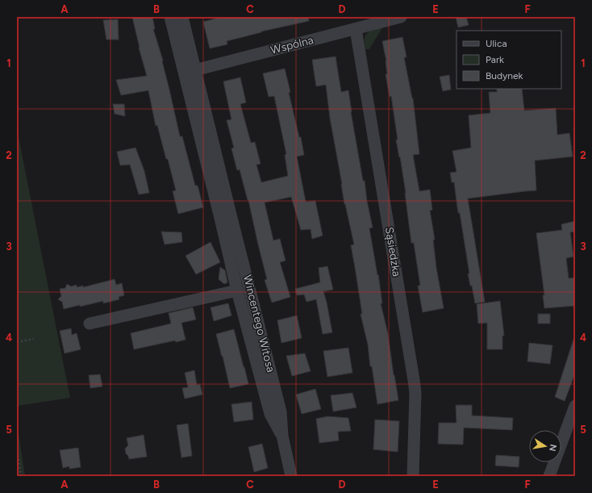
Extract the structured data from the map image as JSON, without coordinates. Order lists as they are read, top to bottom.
{
  "streets": {
    "street": ["Wspólna", "Sąsiedzka", "Wincentego Witosa"]
  },
  "crossings": [
    ["Wspólna", "Sąsiedzka"],
    ["Wspólna", "Wincentego Witosa"]
  ],
  "legend": ["Ulica", "Park", "Budynek"],
  "north": "right",
  "grid": {
    "columns": [
      "A",
      "B",
      "C",
      "D",
      "E",
      "F"
    ],
    "rows": [
      "1",
      "2",
      "3",
      "4",
      "5"
    ]
  }
}
